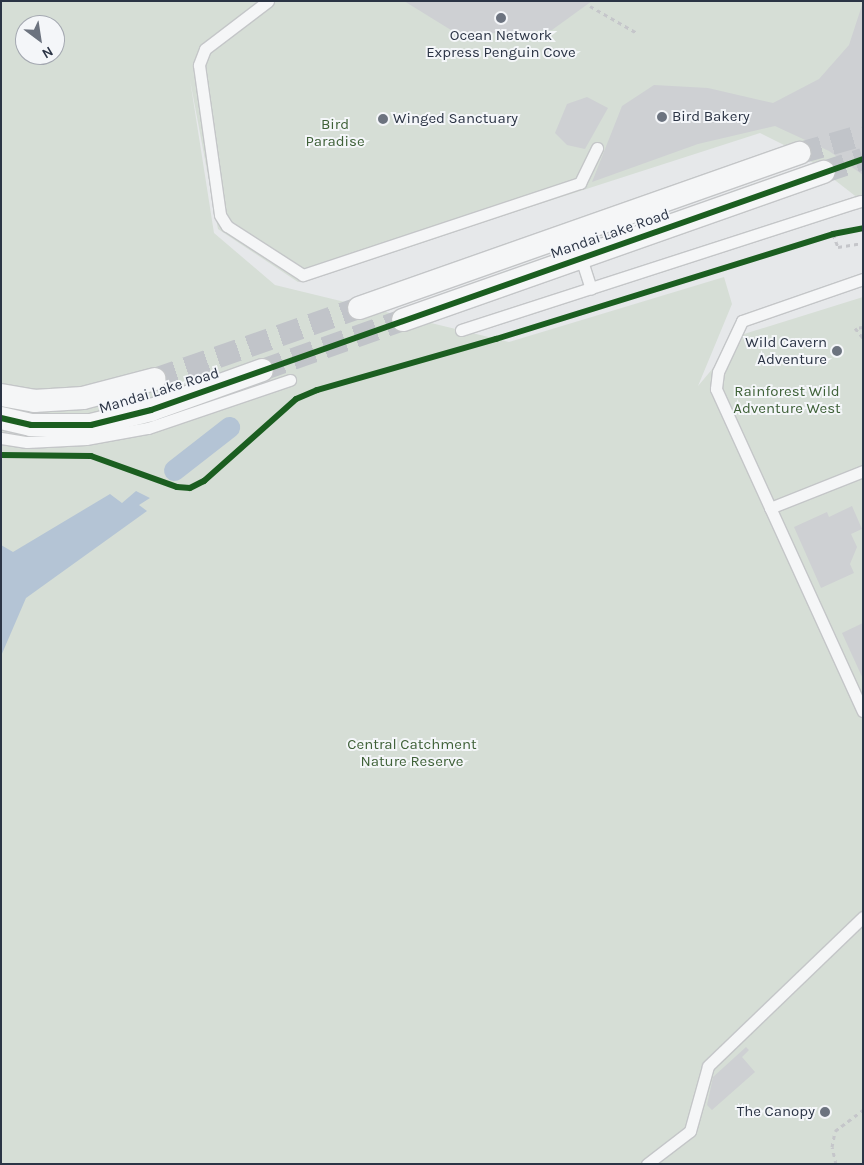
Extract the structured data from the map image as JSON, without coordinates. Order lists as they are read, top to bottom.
{
  "streets": {
    "street": ["Mandai Lake Road"]
  },
  "parks": ["Bird Paradise", "Rainforest Wild Adventure West", "Central Catchment Nature Reserve"],
  "places": [
    "Ocean Network Express Penguin Cove",
    "Bird Bakery",
    "Winged Sanctuary",
    "Wild Cavern Adventure",
    "The Canopy"
  ],
  "north": "bottom right"
}
